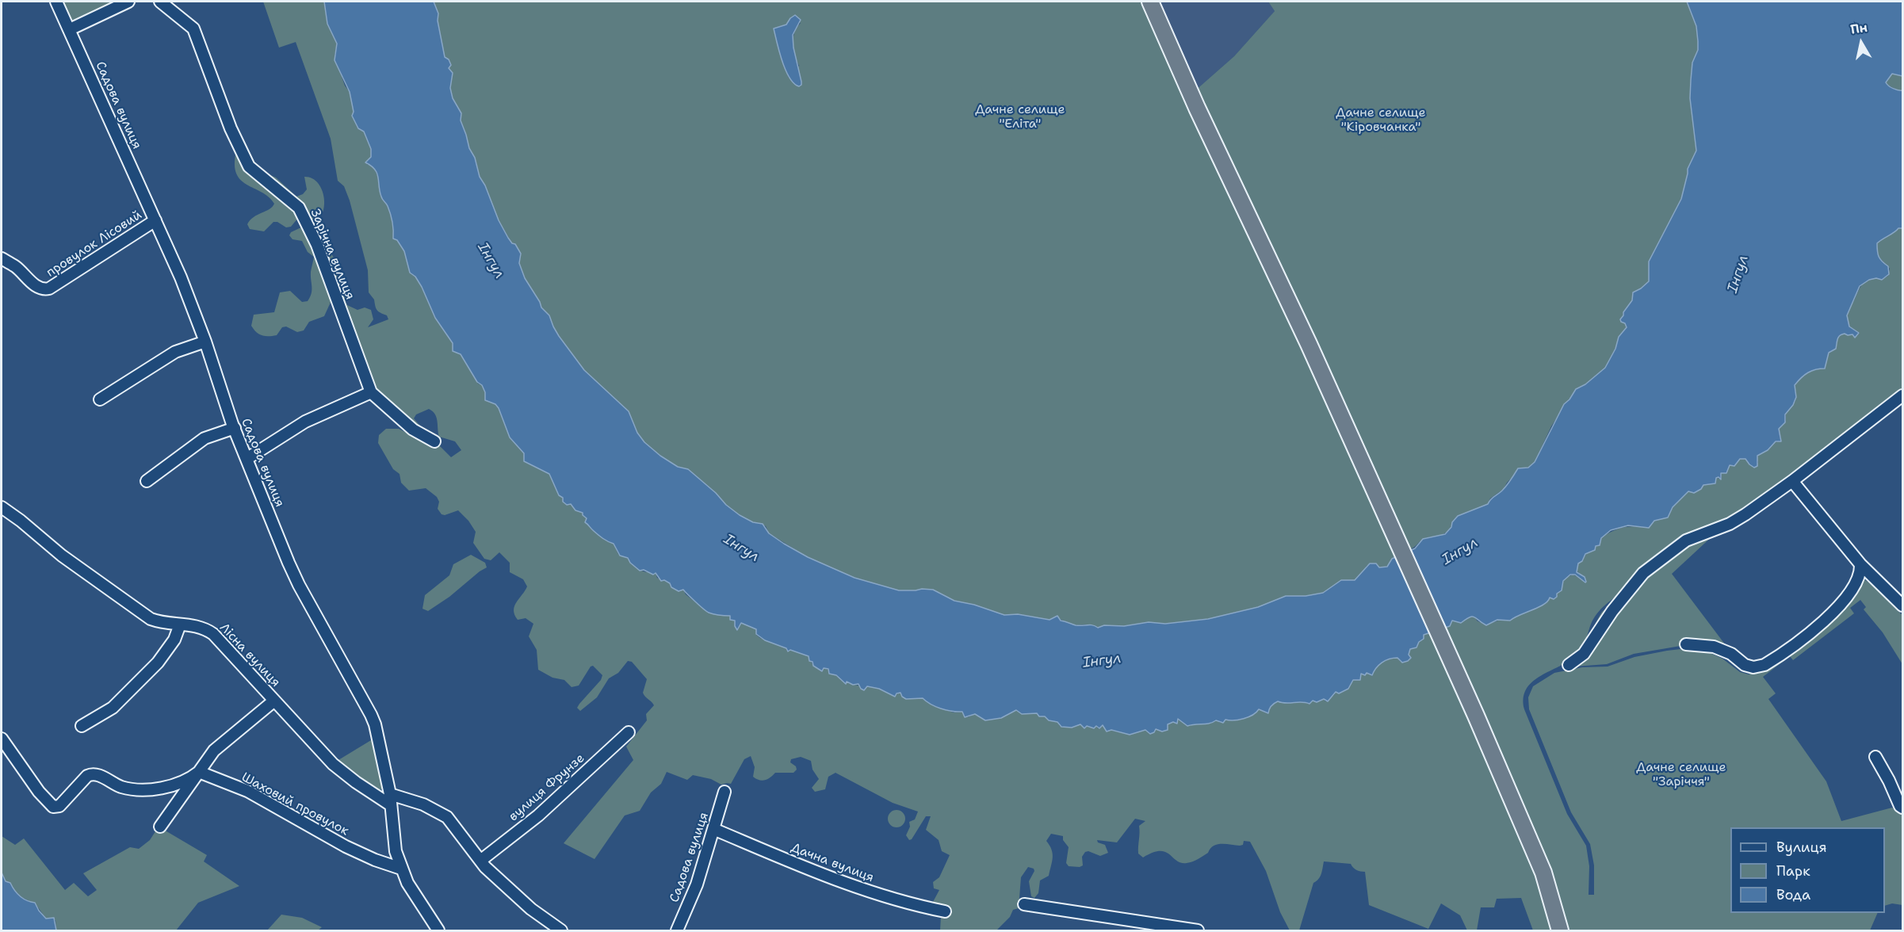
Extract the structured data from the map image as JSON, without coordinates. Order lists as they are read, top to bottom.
{
  "streets": {
    "street": [
      "Садова вулиця",
      "провулок Лісовий",
      "Зарічна вулиця",
      "Лісна вулиця",
      "вулиця Фрунзе",
      "Шаховий провулок",
      "Дачна вулиця"
    ]
  },
  "crossings": [
    ["Садова вулиця", "провулок Лісовий"],
    ["Садова вулиця", "Лісна вулиця"],
    ["Садова вулиця", "Шаховий провулок"],
    ["Садова вулиця", "Дачна вулиця"]
  ],
  "water": ["Інгул"],
  "parks": ["Дачне селище \"Еліта\"", "Дачне селище \"Кіровчанка\"", "Дачне селище \"Заріччя\""],
  "legend": ["Вулиця", "Парк", "Вода"],
  "north": "top"
}
